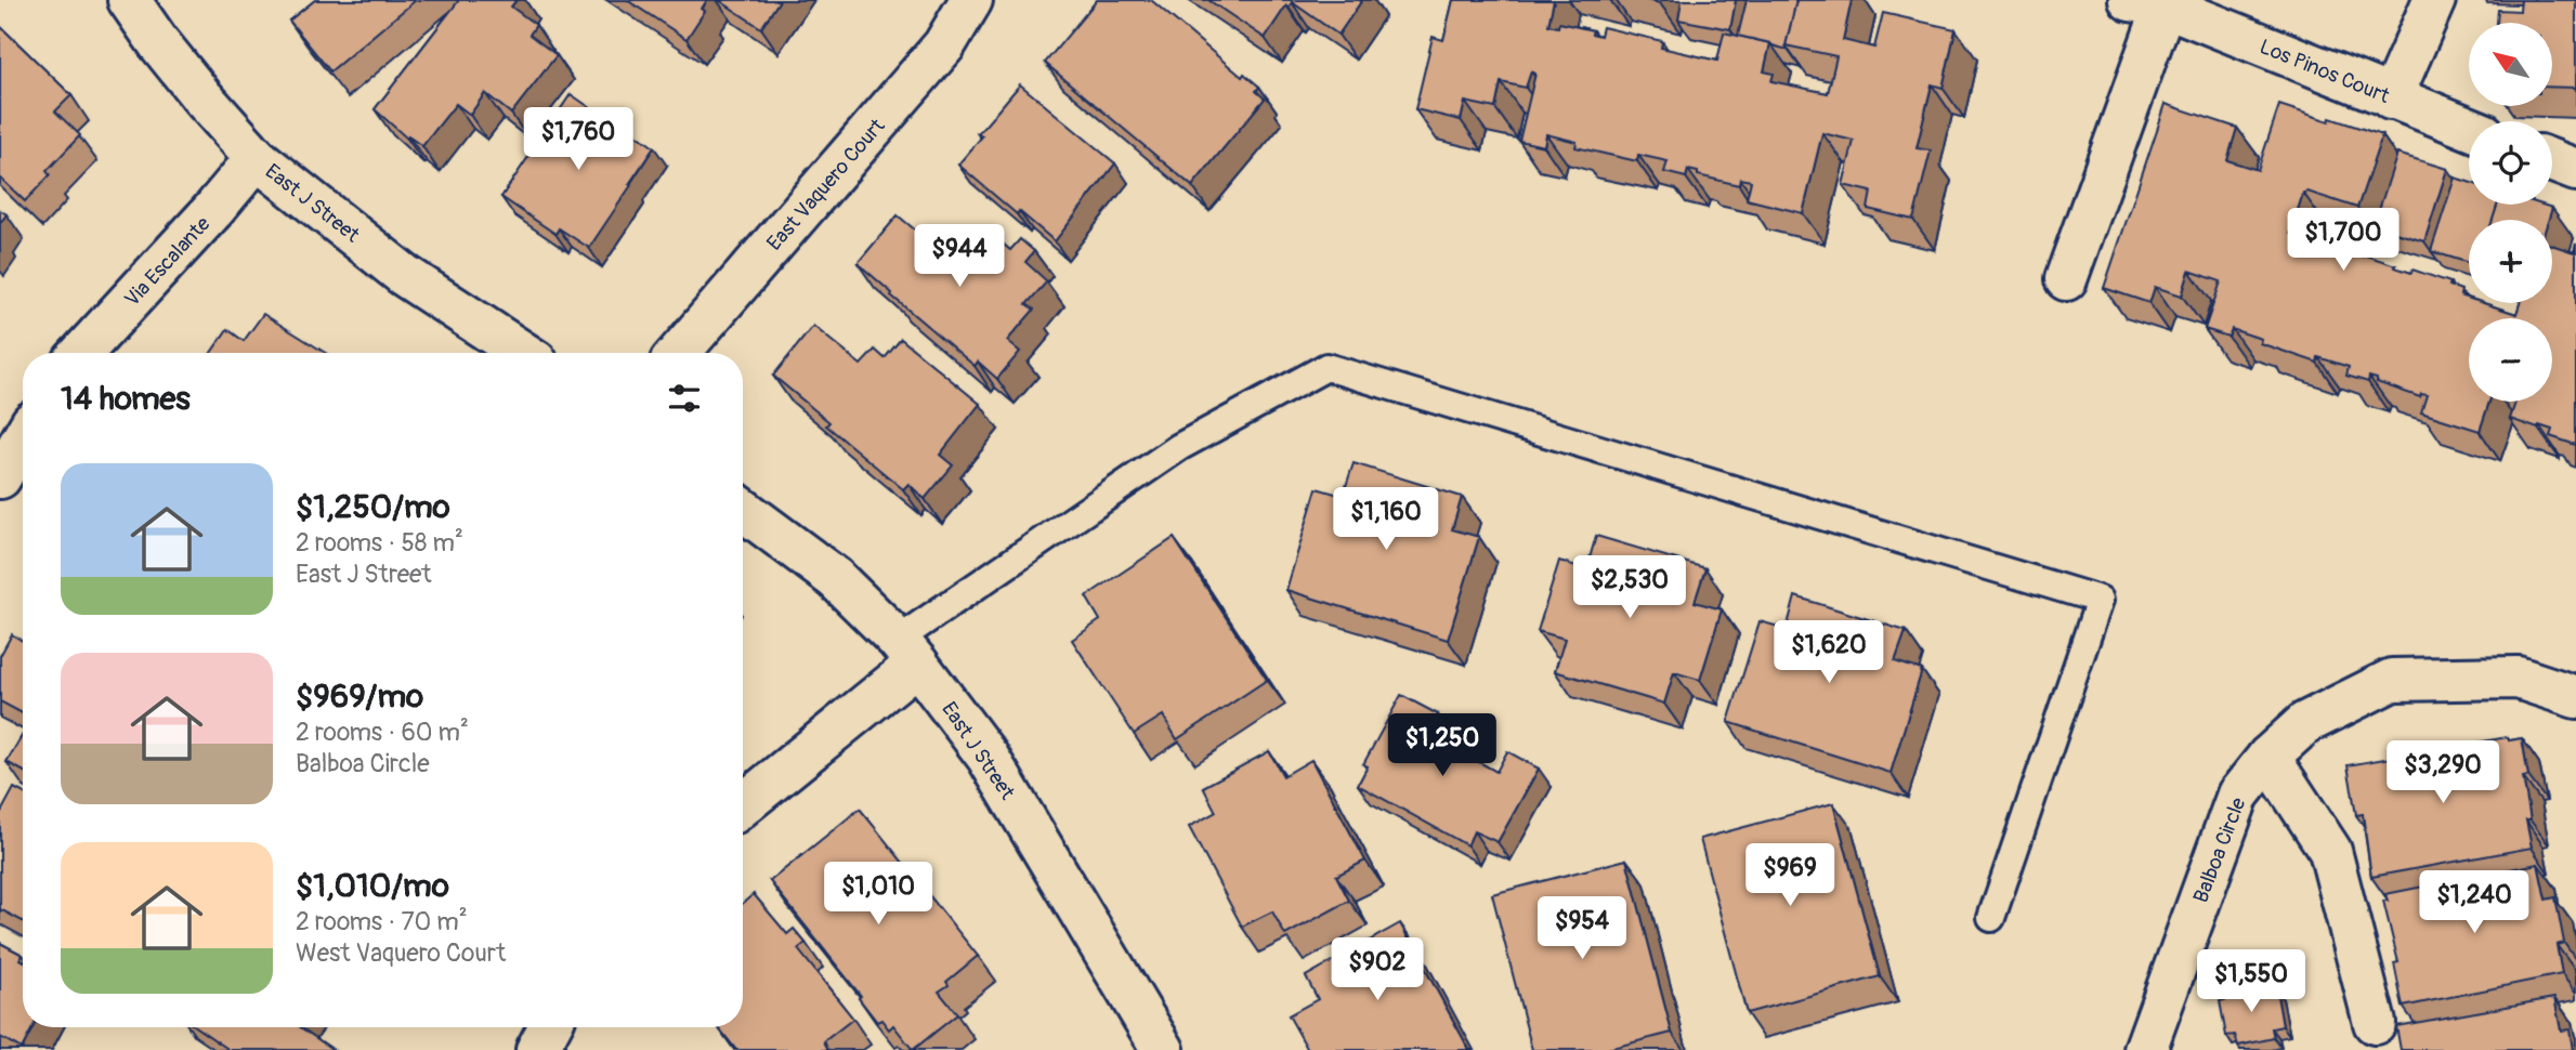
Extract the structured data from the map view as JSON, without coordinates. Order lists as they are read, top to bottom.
{
  "streets": {
    "street": [
      "Los Pinos Court",
      "East Vaquero Court",
      "East J Street",
      "Via Escalante",
      "Balboa Circle"
    ]
  },
  "crossings": [
    ["East J Street", "Via Escalante"]
  ],
  "north": "top left",
  "page": {
    "map_buttons": ["+", "−"],
    "price": [
      "$1,760",
      "$1,700",
      "$944",
      "$1,160",
      "$2,530",
      "$1,620",
      "$1,250",
      "$3,290",
      "$969",
      "$1,010",
      "$1,240",
      "$954",
      "$902",
      "$1,550"
    ],
    "heading": "14 homes",
    "list": [
      {
        "name": "$1,250/mo",
        "note": "2 rooms · 58 m² · East J Street"
      },
      {
        "name": "$969/mo",
        "note": "2 rooms · 60 m² · Balboa Circle"
      },
      {
        "name": "$1,010/mo",
        "note": "2 rooms · 70 m² · West Vaquero Court"
      }
    ]
  }
}
